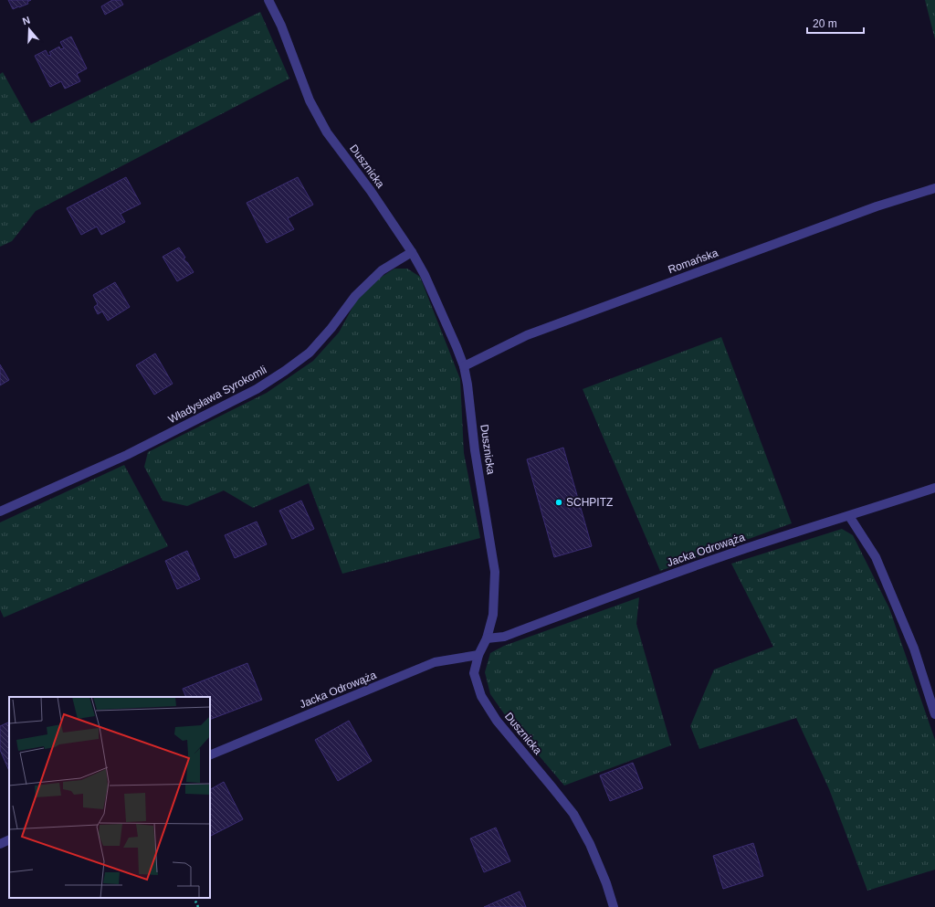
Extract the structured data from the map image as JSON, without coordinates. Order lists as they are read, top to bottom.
{
  "streets": {
    "street": [
      "Dusznicka",
      "Romańska",
      "Władysława Syrokomli",
      "Jacka Odrowąża"
    ]
  },
  "crossings": [
    ["Dusznicka", "Romańska"],
    ["Dusznicka", "Władysława Syrokomli"],
    ["Dusznicka", "Jacka Odrowąża"]
  ],
  "places": ["SCHPITZ"],
  "scale_bar": "20 m",
  "north": "top"
}
